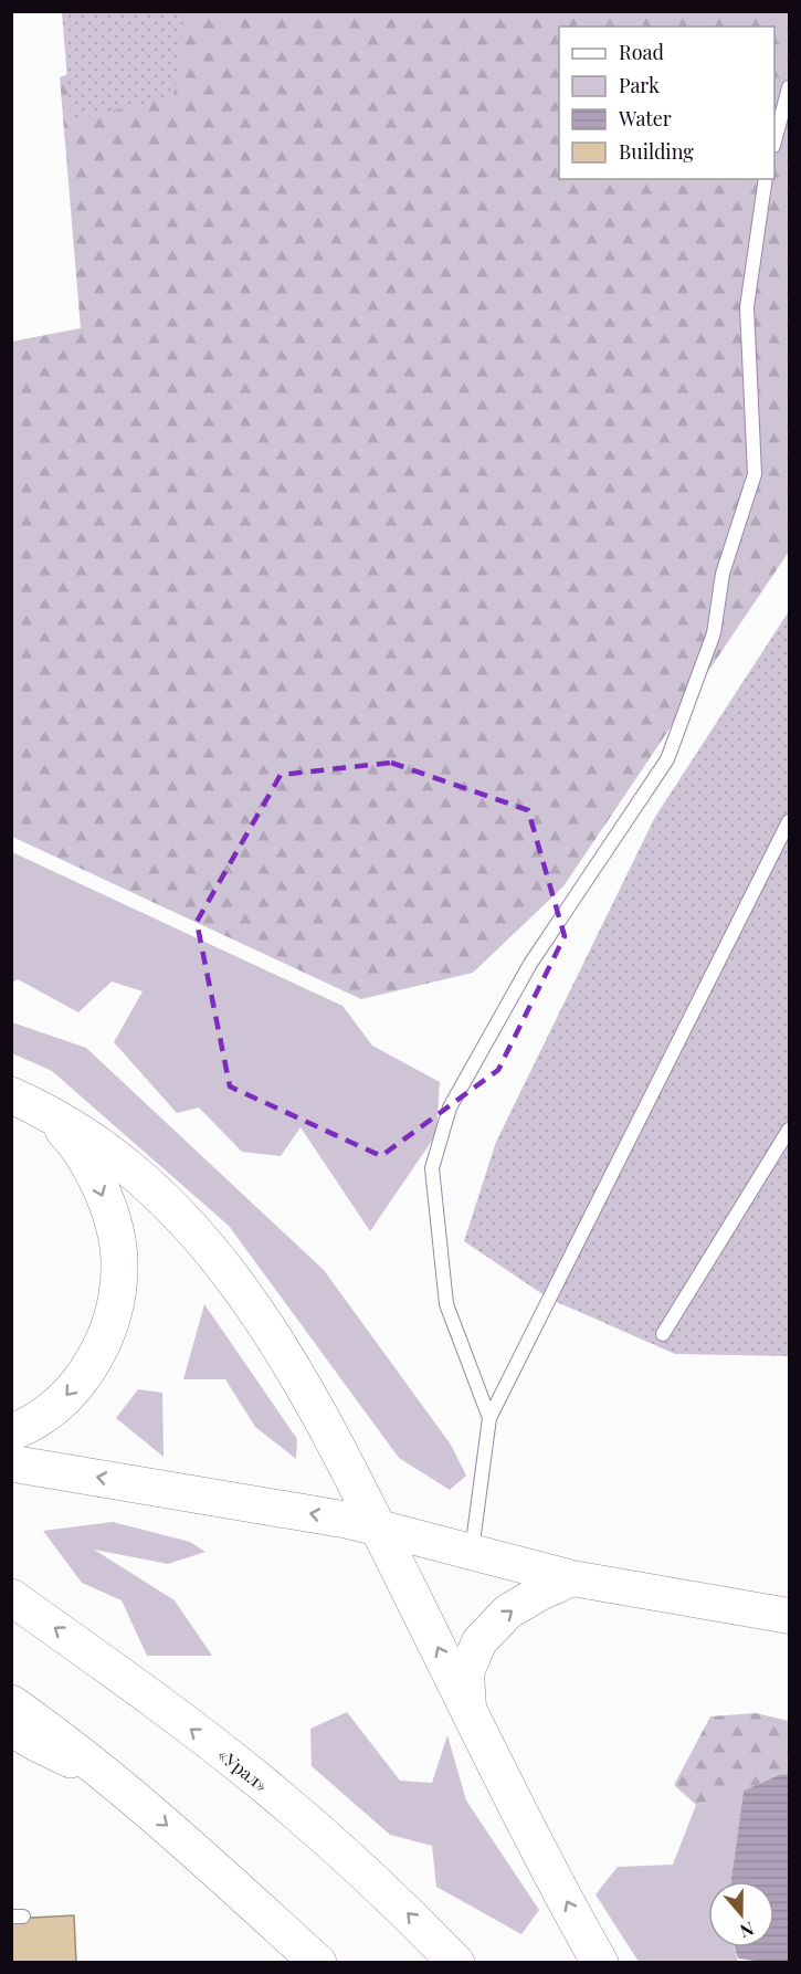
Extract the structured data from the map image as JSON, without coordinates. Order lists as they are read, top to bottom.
{
  "streets": {
    "main road": ["«Урал»"]
  },
  "legend": [
    "Road",
    "Park",
    "Water",
    "Building"
  ],
  "north": "bottom"
}
